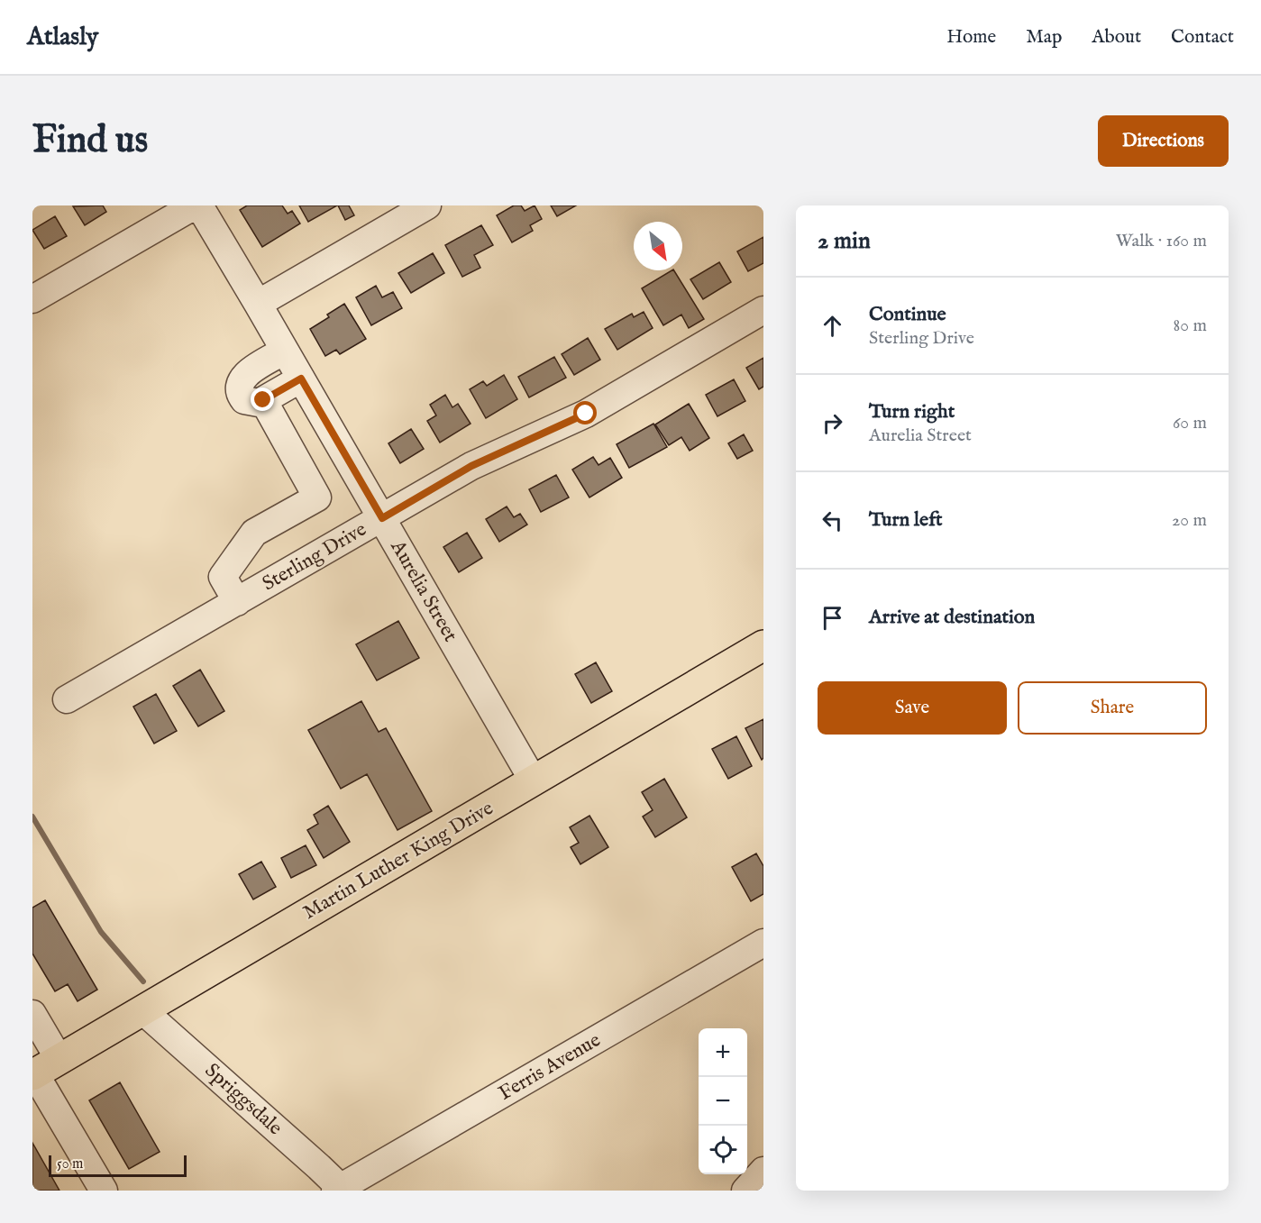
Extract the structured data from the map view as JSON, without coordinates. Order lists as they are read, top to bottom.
{
  "streets": {
    "main road": ["Martin Luther King Drive"],
    "street": [
      "Sterling Drive",
      "Aurelia Street",
      "Ferris Avenue",
      "Spriggsdale"
    ]
  },
  "crossings": [
    ["Sterling Drive", "Aurelia Street"],
    ["Aurelia Street", "Martin Luther King Drive"],
    ["Martin Luther King Drive", "Spriggsdale"],
    ["Ferris Avenue", "Spriggsdale"]
  ],
  "scale_bar": "50 m",
  "north": "bottom right",
  "page": {
    "header": "Atlasly",
    "nav": [
      "Home",
      "Map",
      "About",
      "Contact"
    ],
    "buttons": [
      "Directions",
      ["Save", "Share"]
    ],
    "title": "Find us",
    "heading": ["2 min", "Walk · 160 m"],
    "list": [
      ["Continue", "Sterling Drive", "80 m"],
      ["Turn right", "Aurelia Street", "60 m"],
      ["Turn left", "20 m"],
      "Arrive at destination"
    ],
    "map_buttons": ["+", "−"],
    "scale": "50 m"
  }
}
